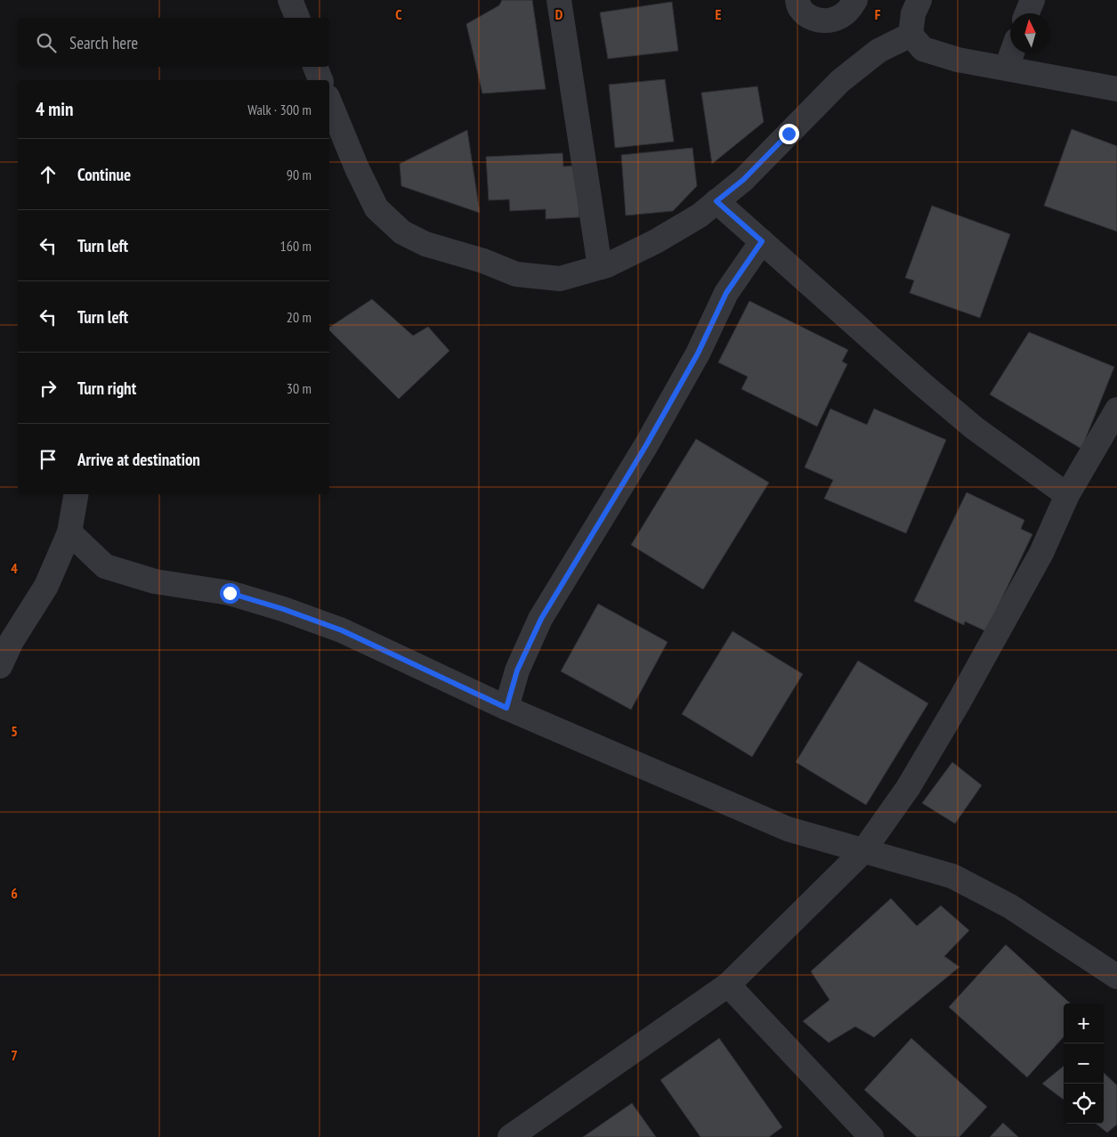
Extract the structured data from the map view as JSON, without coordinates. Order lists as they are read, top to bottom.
{
  "north": "top",
  "page": {
    "search": "Search here",
    "heading": ["4 min", "Walk · 300 m"],
    "list": [
      ["Continue", "90 m"],
      ["Turn left", "160 m"],
      ["Turn left", "20 m"],
      ["Turn right", "30 m"],
      "Arrive at destination"
    ],
    "map_buttons": ["+", "−"]
  },
  "grid": {
    "columns": [
      "C",
      "D",
      "E",
      "F"
    ],
    "rows": [
      "4",
      "5",
      "6",
      "7"
    ]
  }
}
